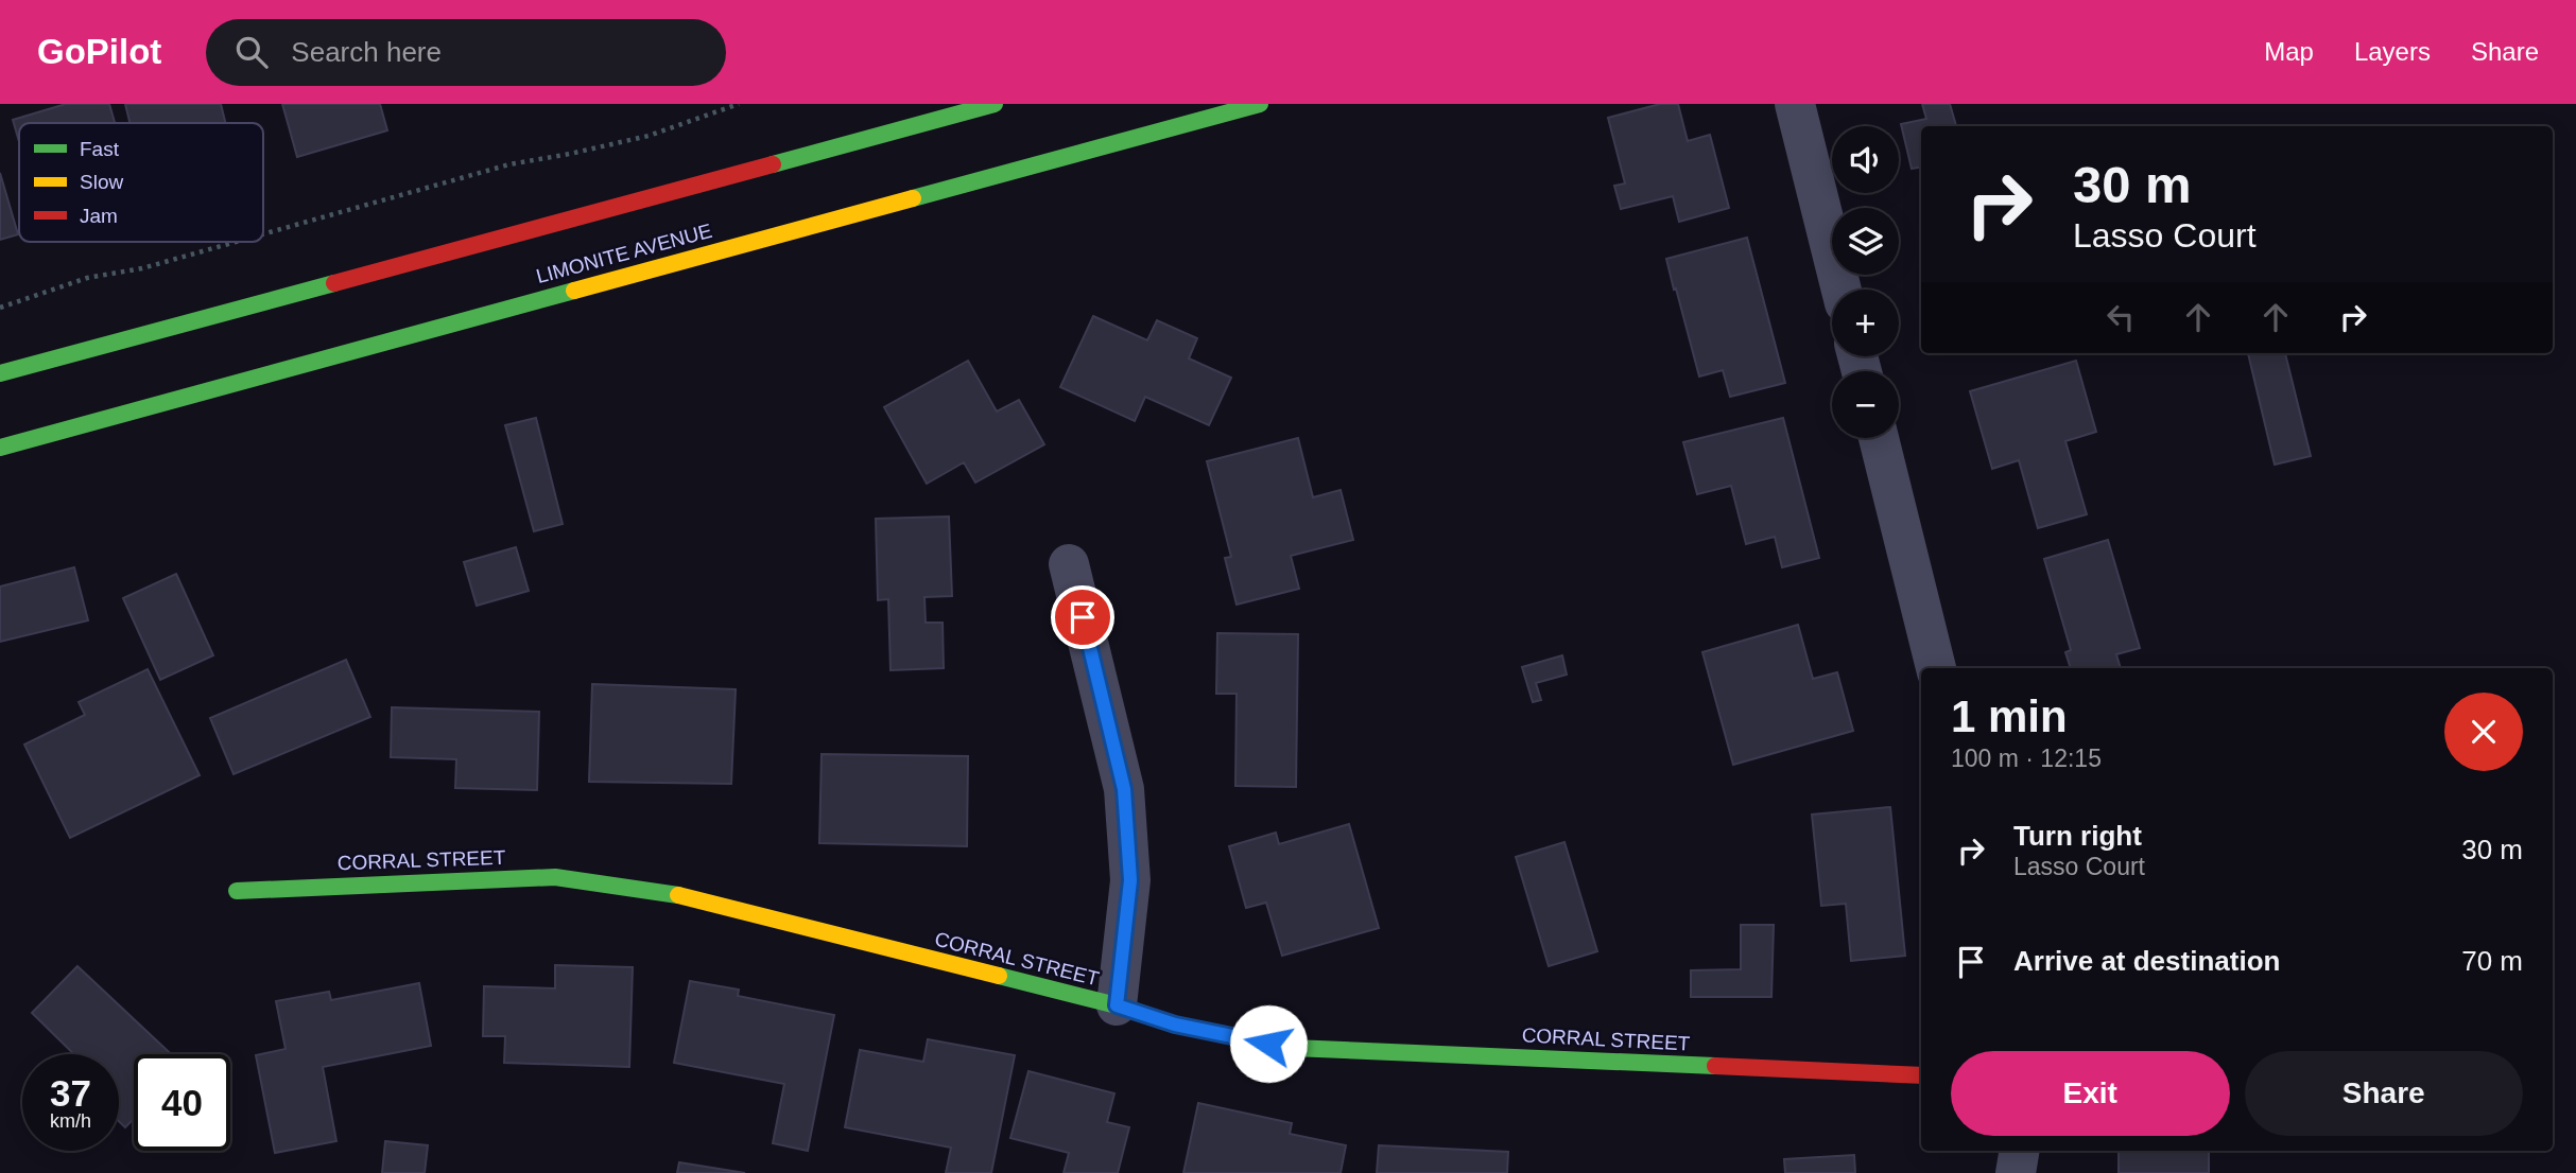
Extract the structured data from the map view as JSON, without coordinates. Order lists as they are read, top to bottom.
{
  "streets": {
    "main road": ["LIMONITE AVENUE", "CORRAL STREET"]
  },
  "legend": ["Fast", "Slow", "Jam"],
  "page": {
    "header": "GoPilot",
    "search": "Search here",
    "nav": ["Map", "Layers", "Share"],
    "map_buttons": ["+", "−"],
    "turn": ["30 m", "Lasso Court"],
    "heading": ["1 min", "100 m · 12:15"],
    "list": [
      {
        "name": "Turn right",
        "note": "Lasso Court",
        "value": "30 m"
      },
      {
        "name": "Arrive at destination",
        "value": "70 m"
      }
    ],
    "buttons": ["Exit", "Share"],
    "speed": "37 km/h",
    "limit": "40"
  }
}
